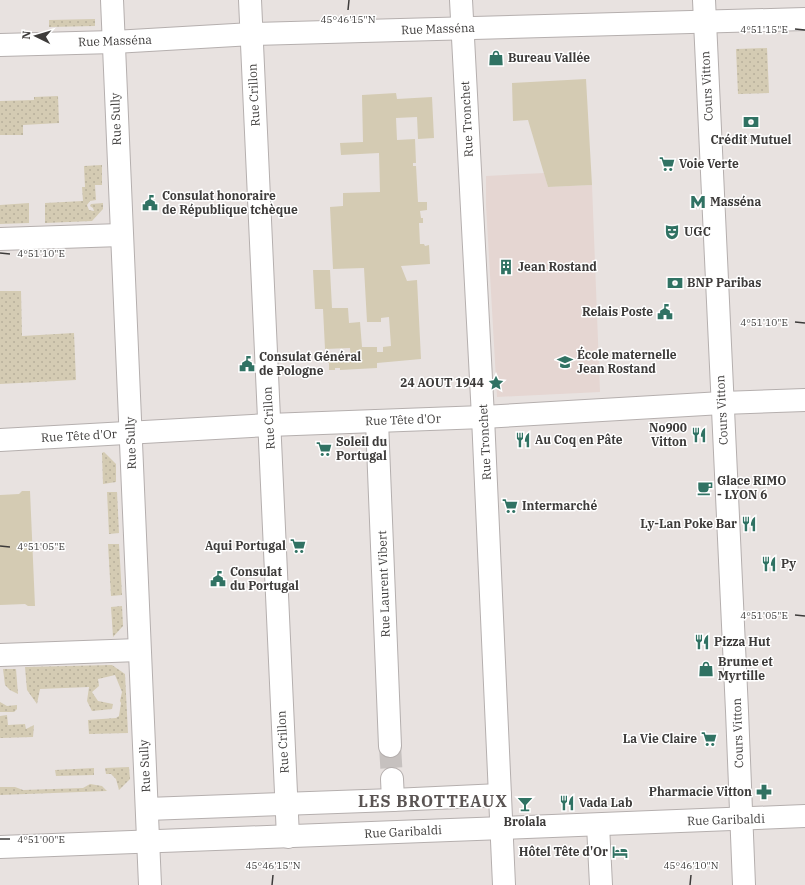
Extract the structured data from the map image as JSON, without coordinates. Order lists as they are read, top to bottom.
{
  "streets": {
    "street": [
      "Rue Masséna",
      "Cours Vitton",
      "Rue Crillon",
      "Rue Sully",
      "Rue Tronchet",
      "Rue Tête d'Or",
      "Rue Laurent Vibert",
      "Rue Garibaldi"
    ]
  },
  "crossings": [
    ["Rue Masséna", "Cours Vitton"],
    ["Rue Masséna", "Rue Crillon"],
    ["Rue Masséna", "Rue Sully"],
    ["Rue Masséna", "Rue Tronchet"],
    ["Cours Vitton", "Rue Tête d'Or"],
    ["Cours Vitton", "Rue Garibaldi"],
    ["Rue Crillon", "Rue Tête d'Or"],
    ["Rue Crillon", "Rue Garibaldi"],
    ["Rue Sully", "Rue Tête d'Or"],
    ["Rue Sully", "Rue Garibaldi"],
    ["Rue Tronchet", "Rue Tête d'Or"],
    ["Rue Tronchet", "Rue Garibaldi"],
    ["Rue Tête d'Or", "Rue Laurent Vibert"]
  ],
  "districts": ["LES BROTTEAUX"],
  "places": {
    "shop": ["Bureau Vallée", "Brume et Myrtille"],
    "bank": ["Crédit Mutuel", "BNP Paribas"],
    "supermarket": [
      "Voie Verte",
      "Soleil du Portugal",
      "Intermarché",
      "Aqui Portugal",
      "La Vie Claire"
    ],
    "metro station": ["Masséna"],
    "public building": [
      "Consulat honoraire de République tchèque",
      "Relais Poste",
      "Consulat Général de Pologne",
      "Consulat du Portugal"
    ],
    "theatre": ["UGC"],
    "building": ["Jean Rostand"],
    "school or university": ["École maternelle Jean Rostand"],
    "place": ["24 AOUT 1944"],
    "restaurant": [
      "No900 Vitton",
      "Au Coq en Pâte",
      "Ly-Lan Poke Bar",
      "Py",
      "Pizza Hut",
      "Vada Lab"
    ],
    "cafe": ["Glace RIMO - LYON 6"],
    "pharmacy": ["Pharmacie Vitton"],
    "bar": ["Brolala"],
    "hotel": ["Hôtel Tête d'Or"]
  },
  "north": "left",
  "coordinates": [
    "45°46'15\"N",
    "4°51'15\"E",
    "4°51'10\"E",
    "4°51'05\"E",
    "4°51'00\"E",
    "45°46'10\"N"
  ]
}
